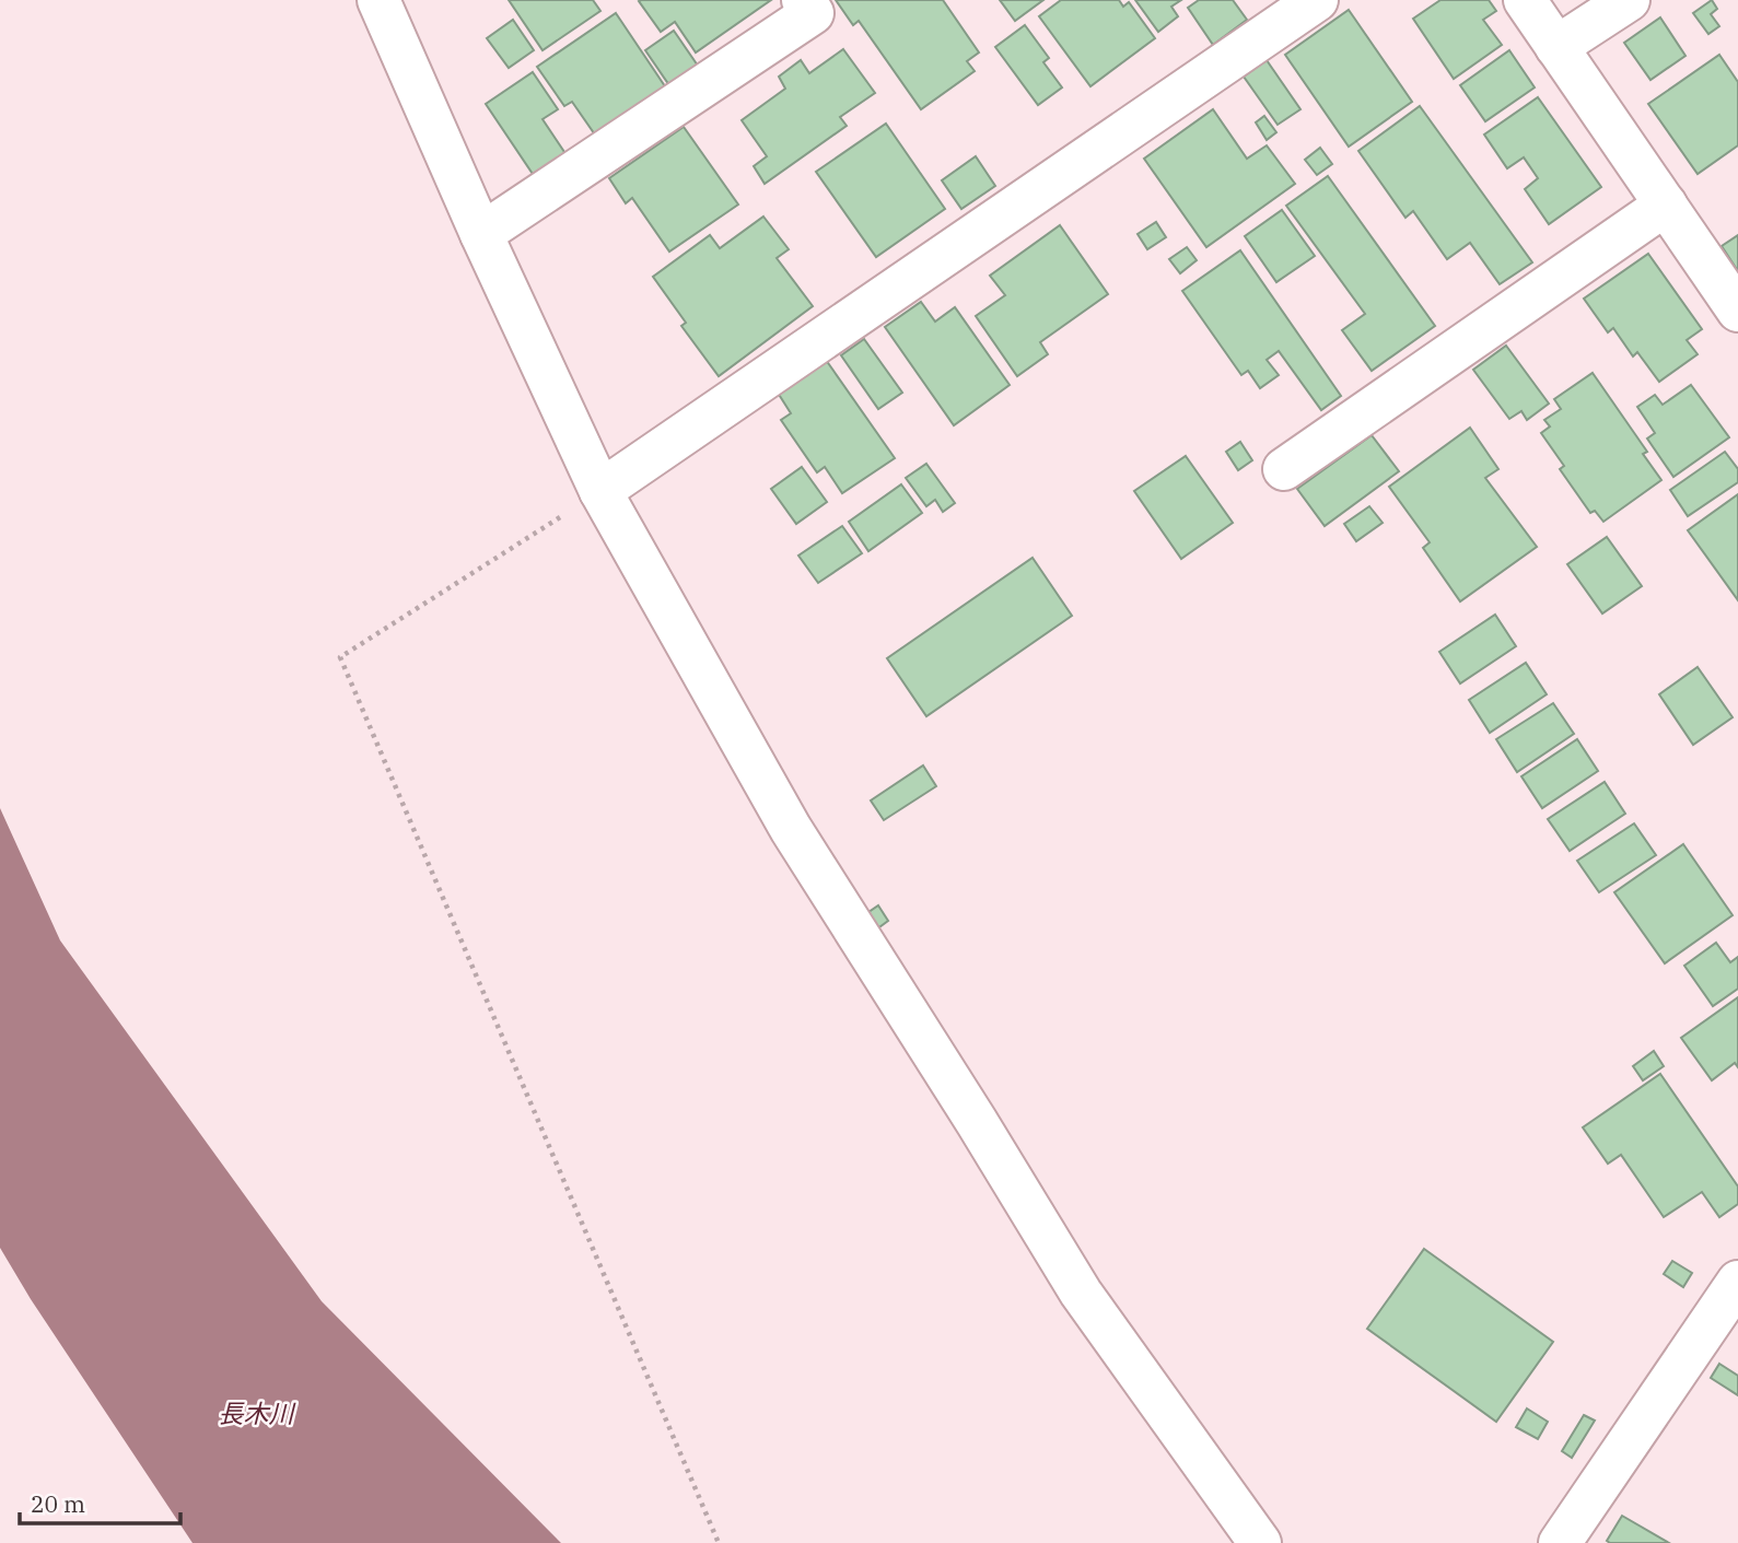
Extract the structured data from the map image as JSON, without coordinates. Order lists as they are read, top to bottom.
{
  "water": ["長木川"],
  "scale_bar": "20 m"
}
